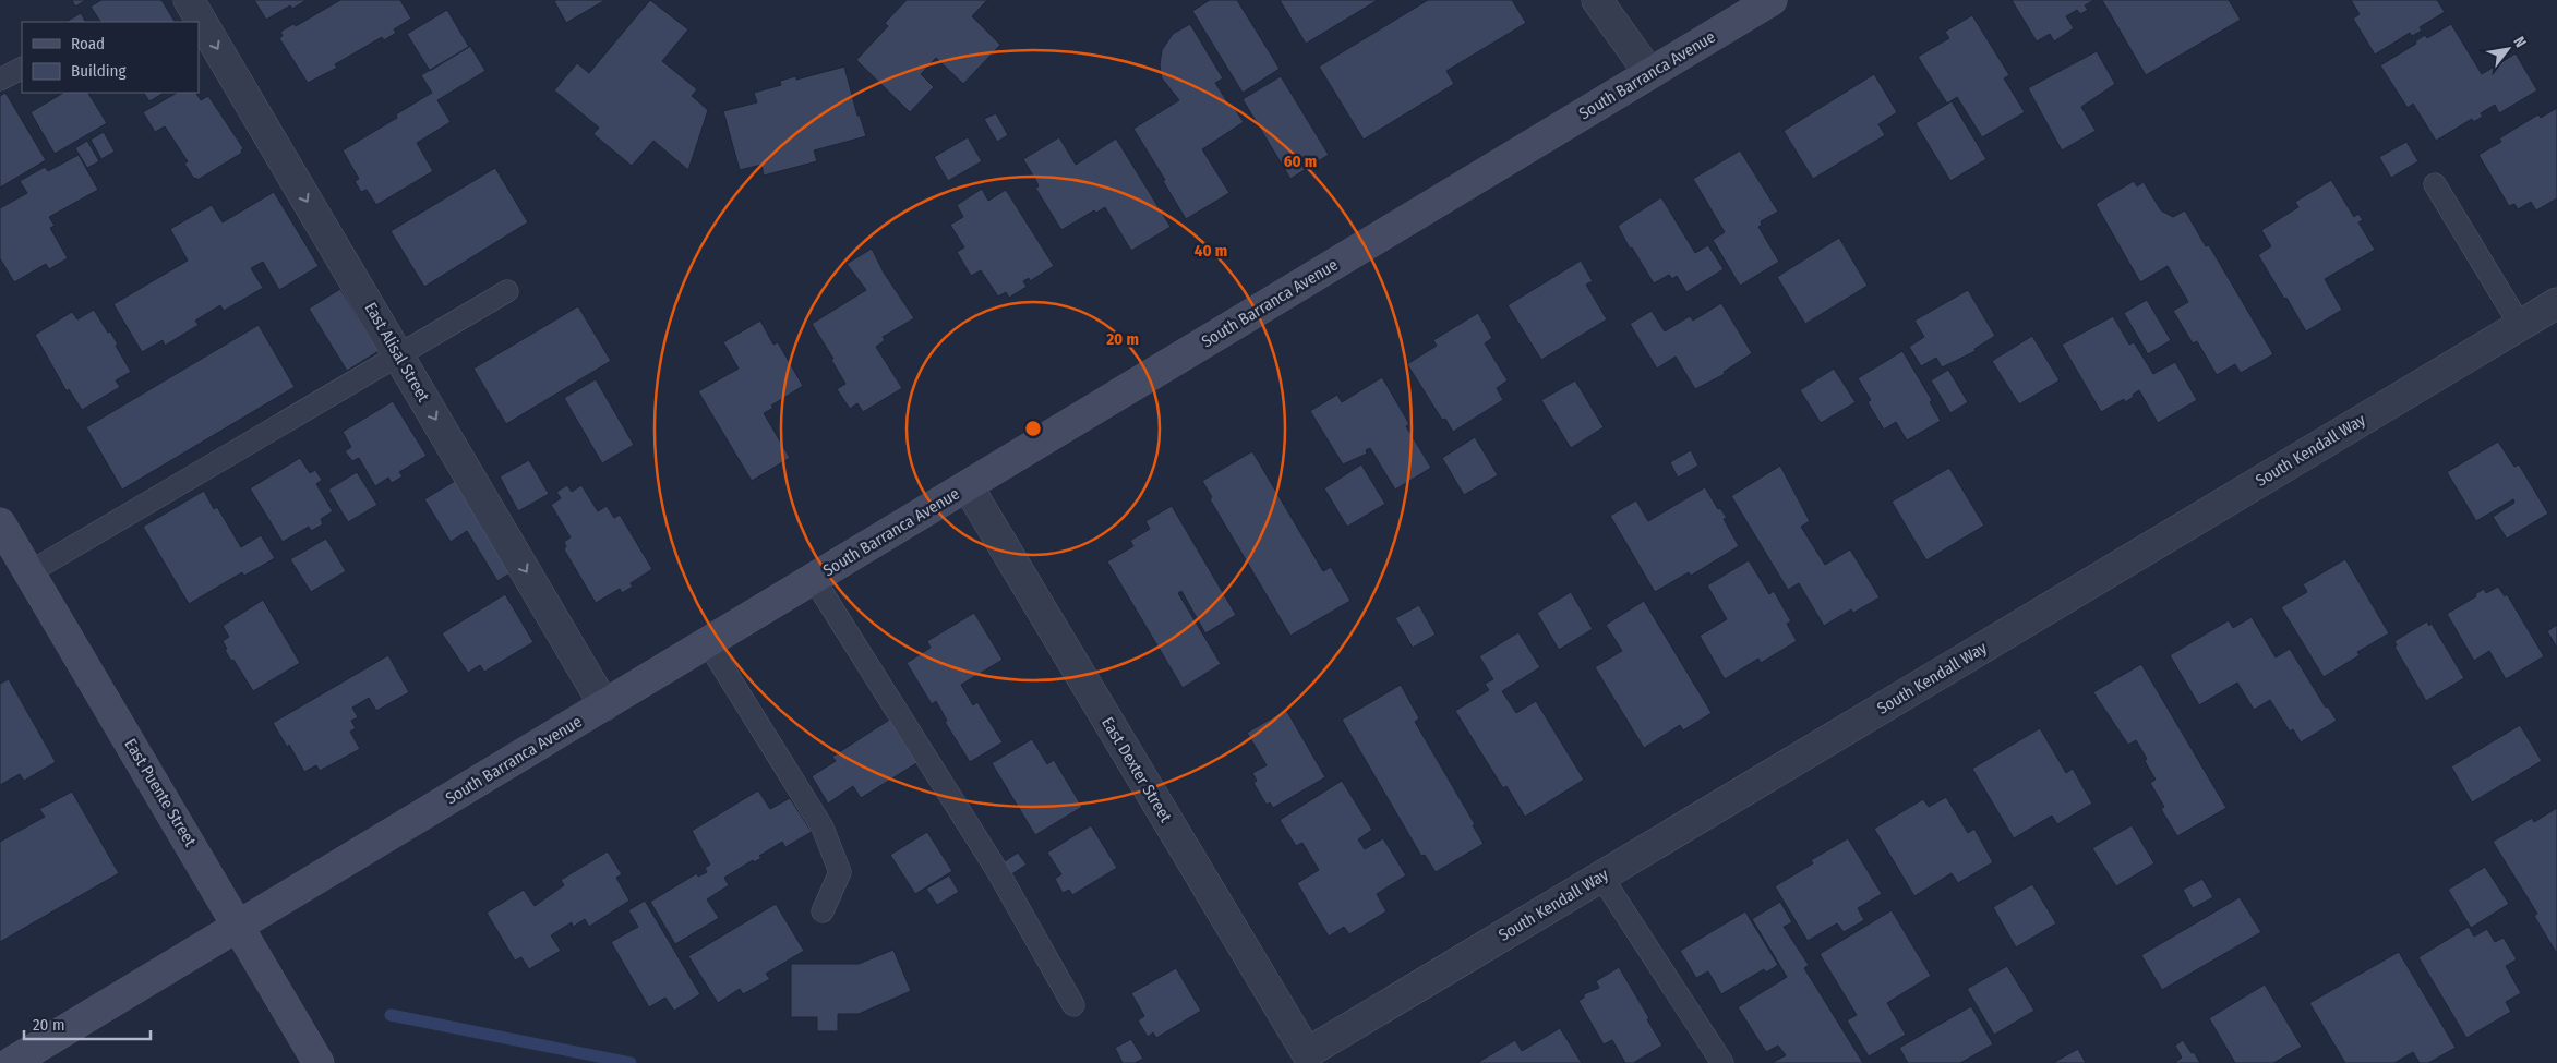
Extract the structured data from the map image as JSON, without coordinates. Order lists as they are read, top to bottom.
{
  "streets": {
    "main road": ["South Barranca Avenue", "East Puente Street"],
    "street": ["East Alisal Street", "South Kendall Way", "East Dexter Street"]
  },
  "crossings": [
    ["South Barranca Avenue", "East Alisal Street"],
    ["South Barranca Avenue", "East Dexter Street"],
    ["South Barranca Avenue", "East Puente Street"],
    ["South Kendall Way", "East Dexter Street"]
  ],
  "one_way": ["East Alisal Street"],
  "legend": ["Road", "Building"],
  "scale_bar": "20 m",
  "north": "top right",
  "rings": ["60 m", "40 m", "20 m"]
}
